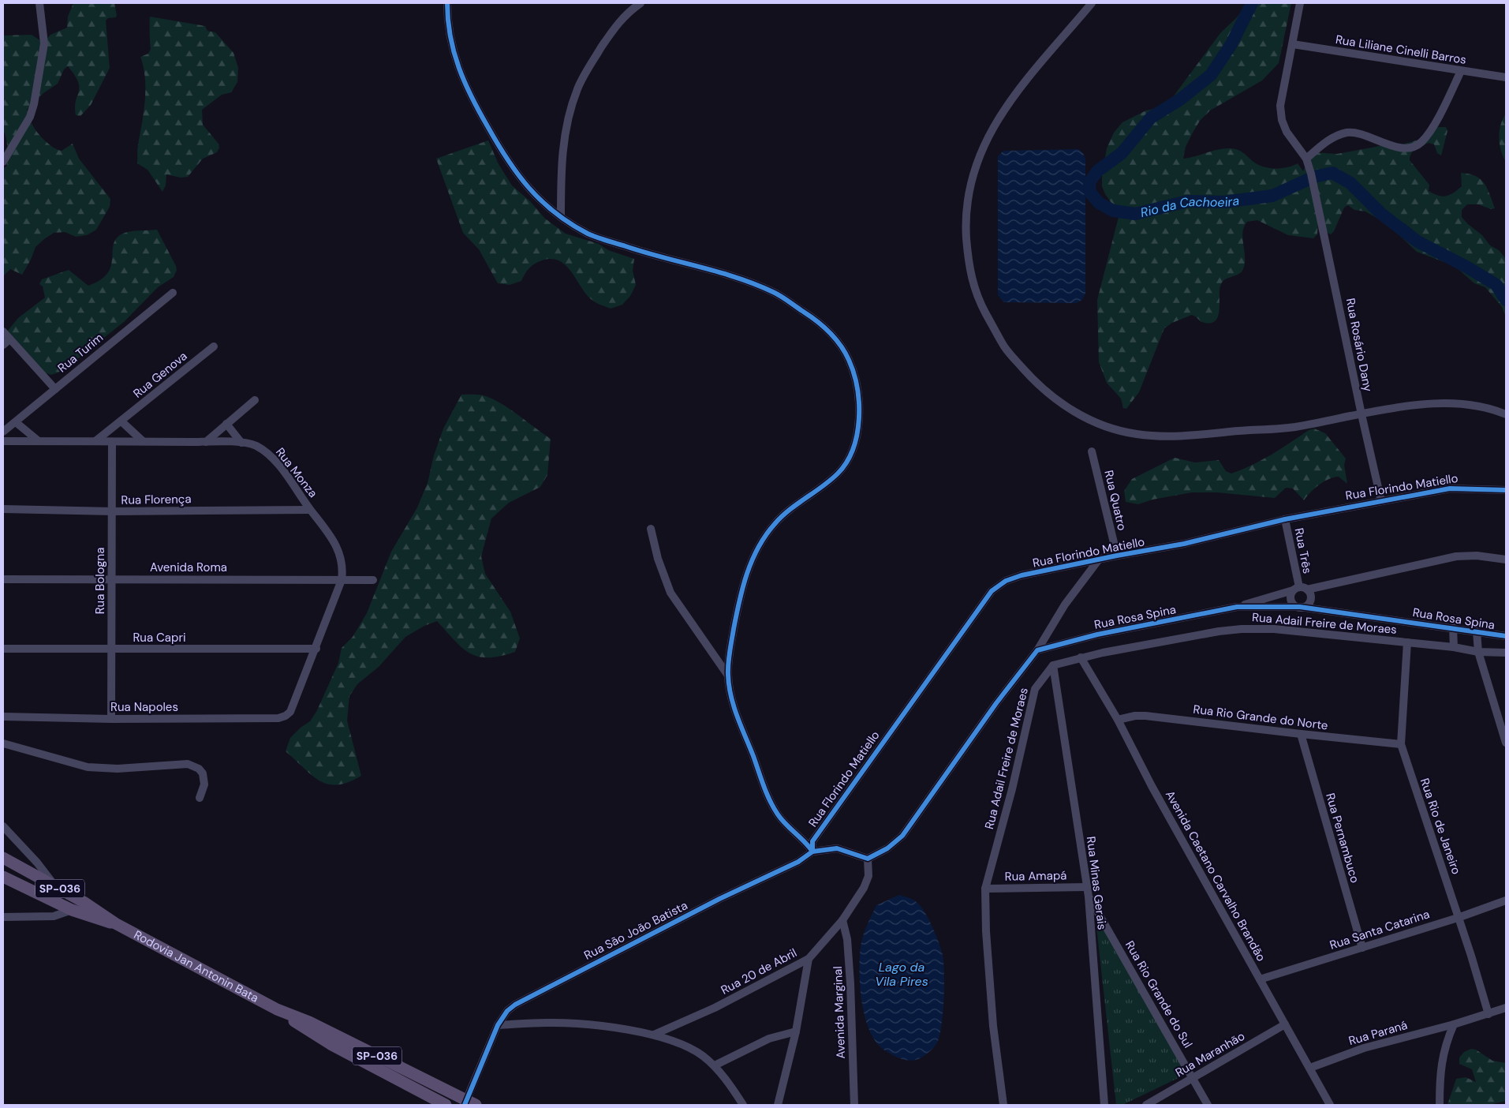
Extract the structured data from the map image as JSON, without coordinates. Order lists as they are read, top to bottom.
{
  "streets": {
    "main road": ["SP-036", "Rodovia Jan Antonin Bata"],
    "street": [
      "Rua Liliane Cinelli Barros",
      "Rua Rosário Dany",
      "Rua Turim",
      "Rua Genova",
      "Rua Monza",
      "Rua Florindo Matiello",
      "Rua Florença",
      "Rua Quatro",
      "Rua Três",
      "Avenida Roma",
      "Rua Bologna",
      "Rua Rosa Spina",
      "Rua Adail Freire de Moraes",
      "Rua Capri",
      "Rua Napoles",
      "Rua Rio Grande do Norte",
      "Rua Rio de Janeiro",
      "Rua Pernambuco",
      "Rua Amapá",
      "Avenida Caetano Carvalho Brandão",
      "Rua Minas Gerais",
      "Rua Santa Catarina",
      "Rua São João Batista",
      "Rua 20 de Abril",
      "Rua Rio Grande do Sul",
      "Avenida Marginal",
      "Rua Paraná",
      "Rua Maranhão"
    ]
  },
  "crossings": [
    ["Rua Liliane Cinelli Barros", "Rua Rosário Dany"],
    ["Rua Rosário Dany", "Rua Florindo Matiello"],
    ["Rua Genova", "Rua Monza"],
    ["Rua Monza", "Rua Florença"],
    ["Rua Monza", "Avenida Roma"],
    ["Rua Monza", "Rua Bologna"],
    ["Rua Monza", "Rua Capri"],
    ["Rua Monza", "Rua Napoles"],
    ["Rua Florindo Matiello", "Rua Quatro"],
    ["Rua Florindo Matiello", "Rua Três"],
    ["Rua Florindo Matiello", "Rua São João Batista"],
    ["Rua Florença", "Rua Bologna"],
    ["Rua Três", "Rua Rosa Spina"],
    ["Avenida Roma", "Rua Bologna"],
    ["Rua Bologna", "Rua Capri"],
    ["Rua Bologna", "Rua Napoles"],
    ["Rua Adail Freire de Moraes", "Rua Rio de Janeiro"],
    ["Rua Adail Freire de Moraes", "Rua Amapá"],
    ["Rua Adail Freire de Moraes", "Avenida Caetano Carvalho Brandão"],
    ["Rua Adail Freire de Moraes", "Rua Minas Gerais"],
    ["Rua Rio Grande do Norte", "Rua Rio de Janeiro"],
    ["Rua Rio Grande do Norte", "Rua Pernambuco"],
    ["Rua Rio Grande do Norte", "Avenida Caetano Carvalho Brandão"],
    ["Rua Rio de Janeiro", "Rua Santa Catarina"],
    ["Rua Pernambuco", "Rua Santa Catarina"],
    ["Rua Amapá", "Rua Minas Gerais"],
    ["Avenida Caetano Carvalho Brandão", "Rua Santa Catarina"],
    ["Avenida Caetano Carvalho Brandão", "Rua Paraná"],
    ["Avenida Caetano Carvalho Brandão", "Rua Maranhão"],
    ["Rua Minas Gerais", "Rua Rio Grande do Sul"],
    ["Rua São João Batista", "Rodovia Jan Antonin Bata"],
    ["Rua São João Batista", "Rua 20 de Abril"],
    ["Rua 20 de Abril", "Avenida Marginal"],
    ["Rua Rio Grande do Sul", "Rua Maranhão"]
  ],
  "water": ["Rio da Cachoeira", "Lago da Vila Pires"]
}
